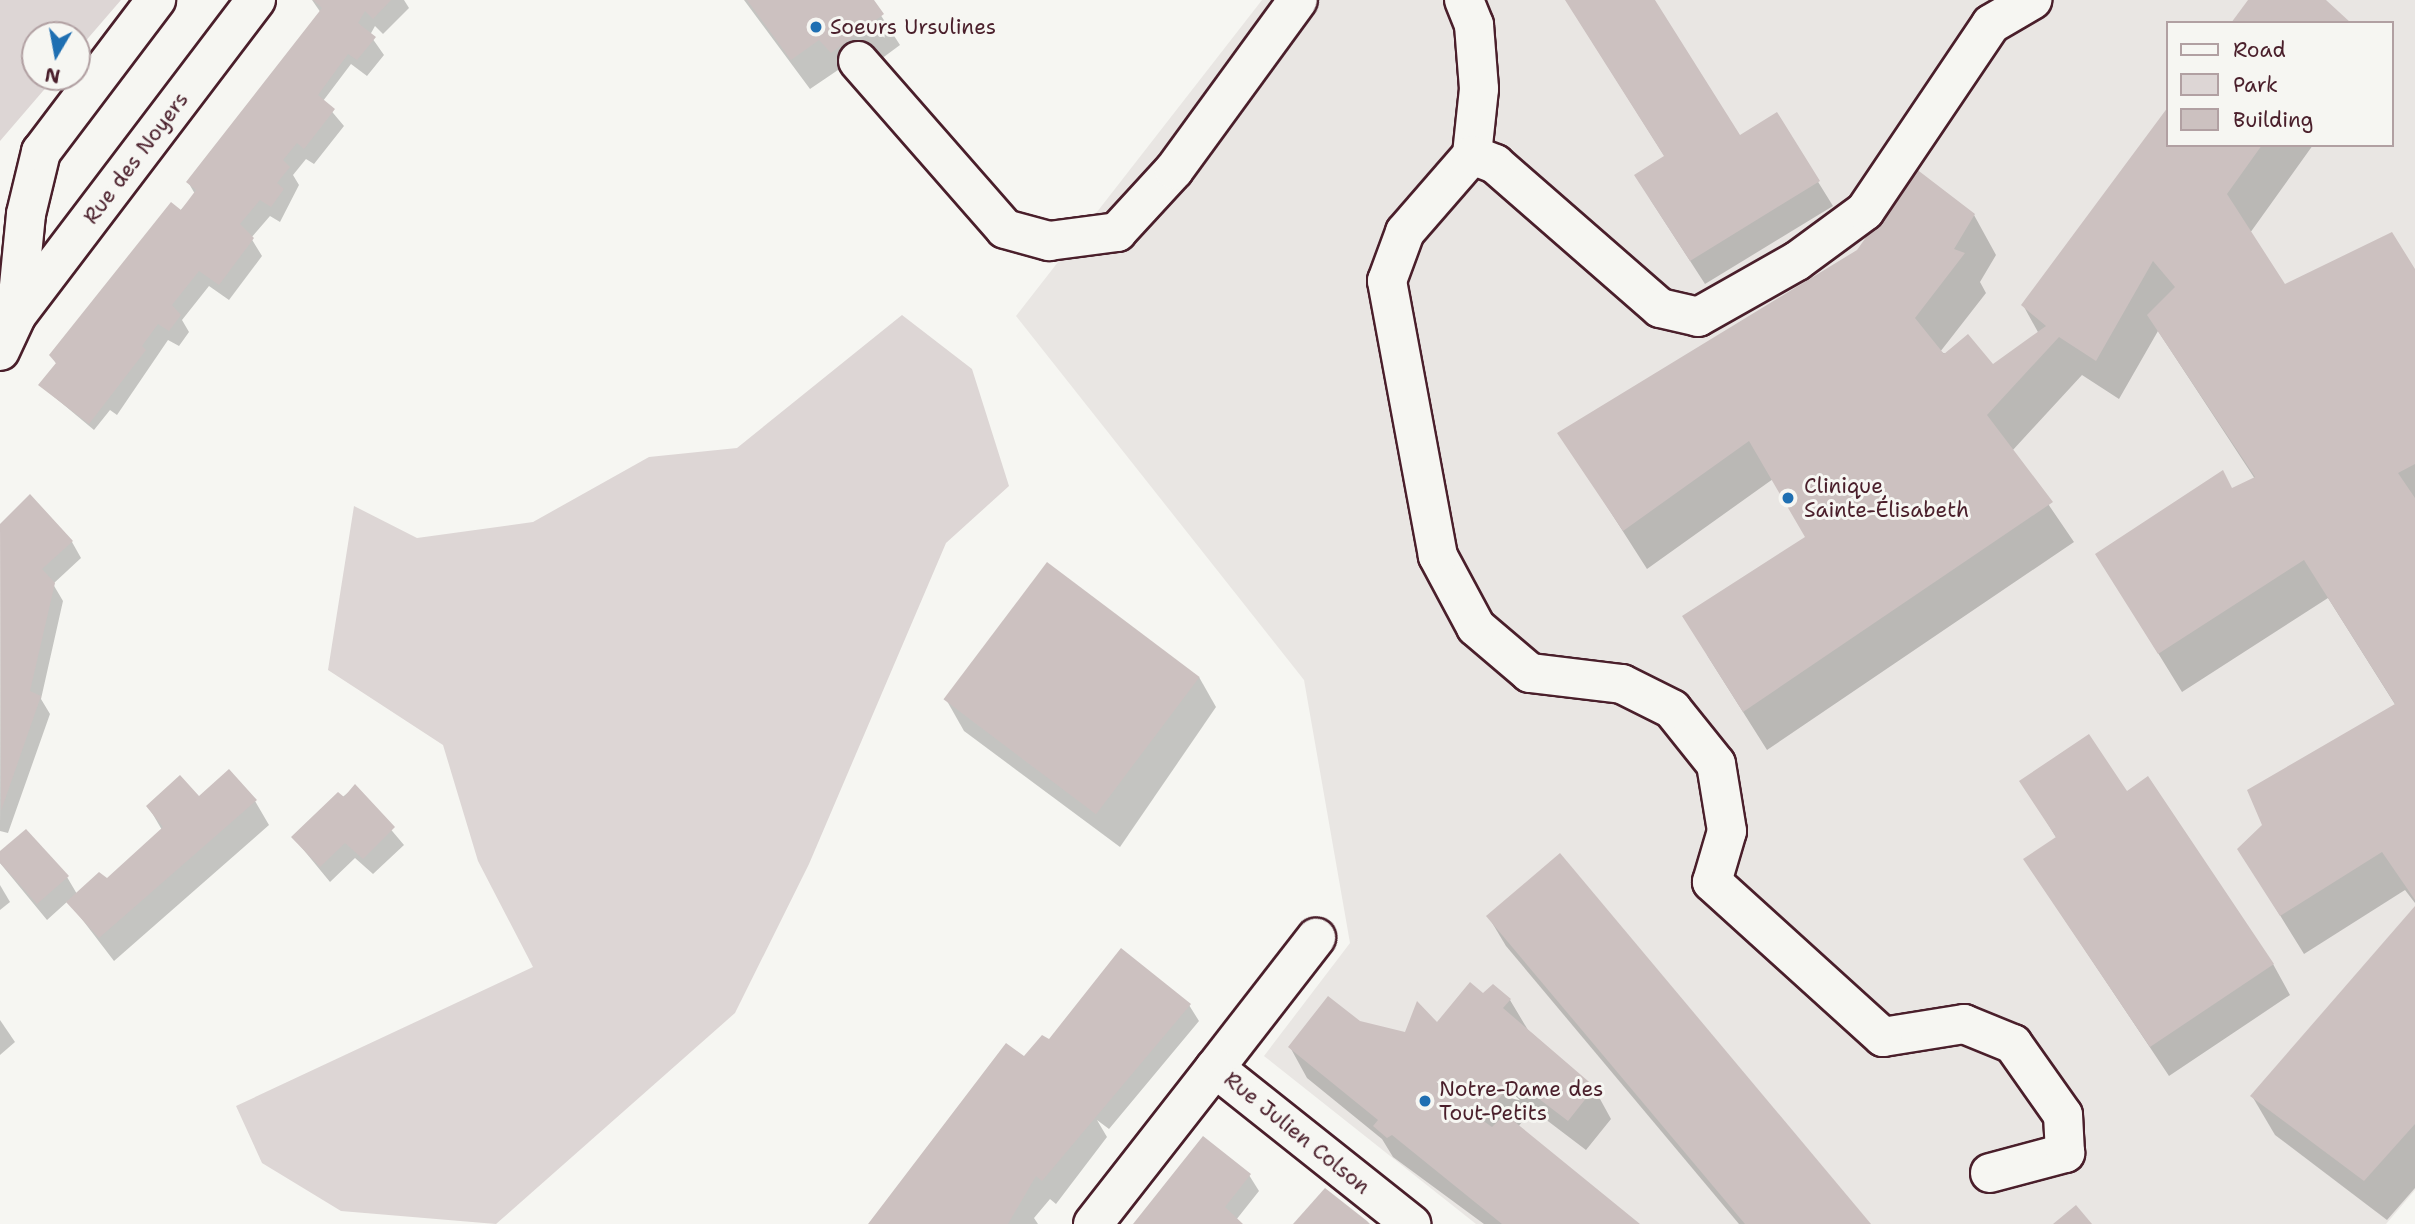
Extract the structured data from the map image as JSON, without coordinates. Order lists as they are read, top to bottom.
{
  "streets": {
    "street": ["Rue des Noyers", "Rue Julien Colson"]
  },
  "places": ["Soeurs Ursulines", "Clinique Sainte-Élisabeth", "Notre-Dame des Tout-Petits"],
  "legend": ["Road", "Park", "Building"],
  "north": "bottom"
}
